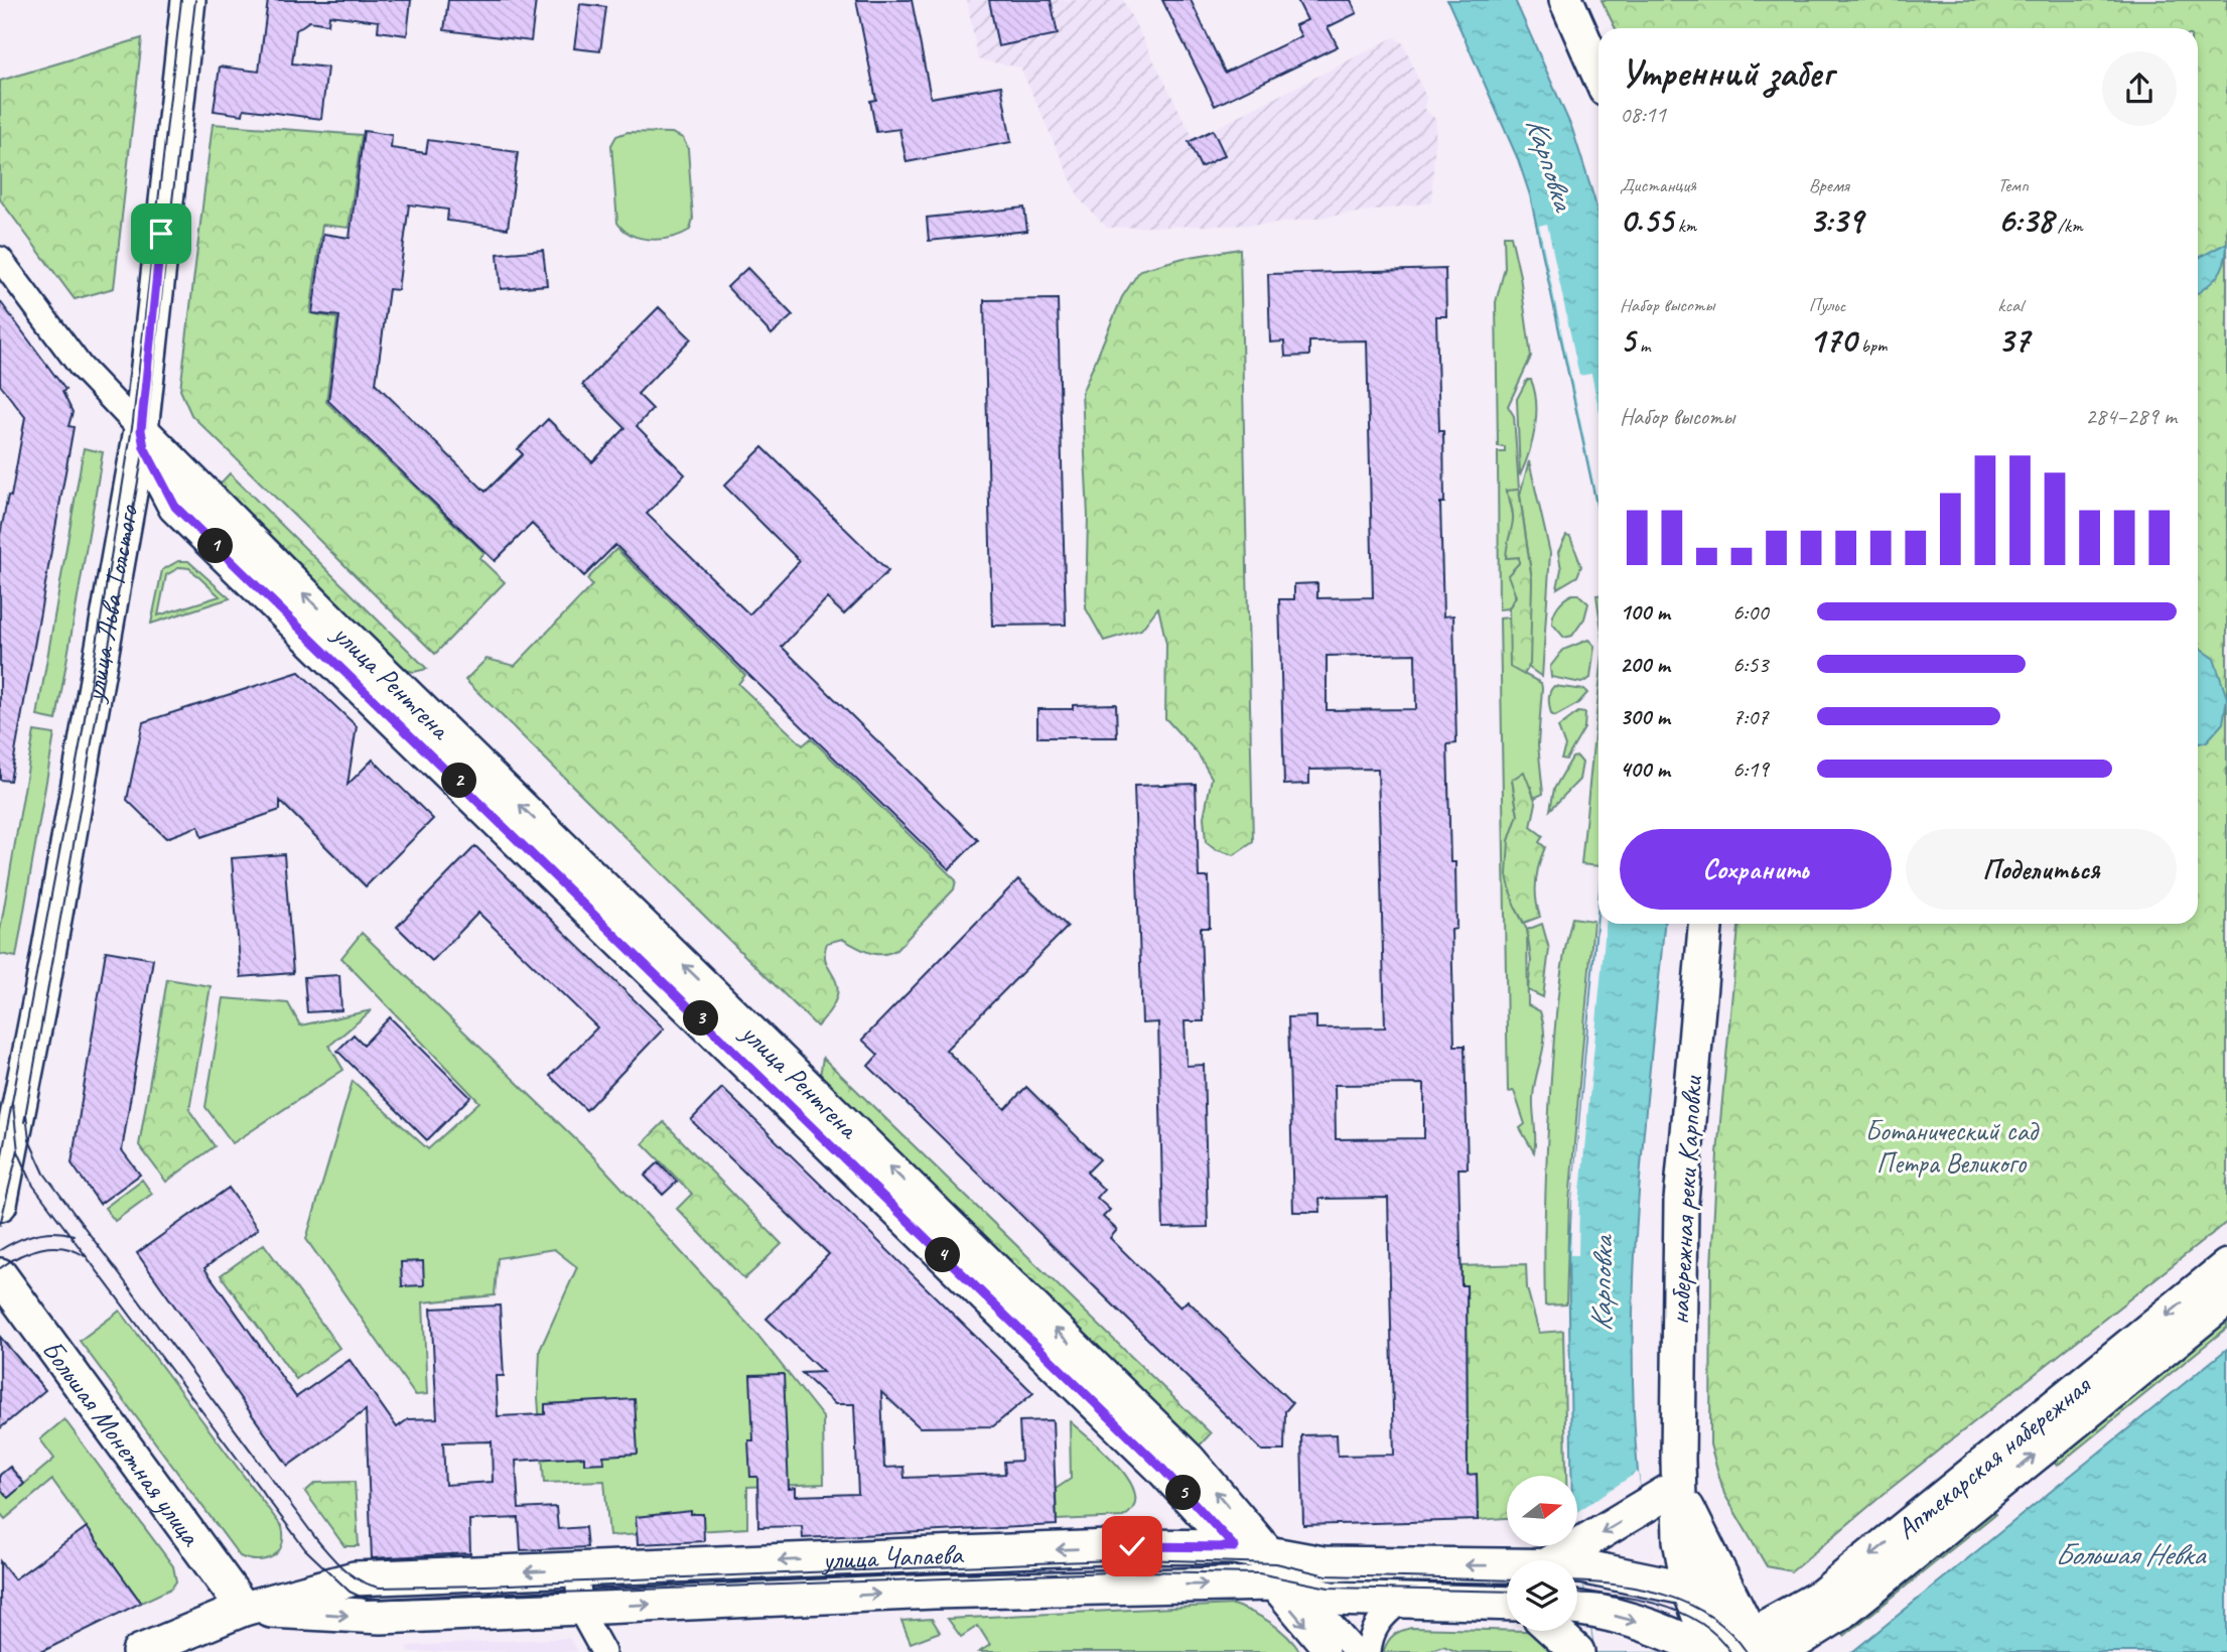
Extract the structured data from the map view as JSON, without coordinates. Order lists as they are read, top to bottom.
{
  "streets": {
    "street": [
      "улица Льва Толстого",
      "улица Рентгена",
      "набережная реки Карповки",
      "Большая Монетная улица",
      "Аптекарская набережная",
      "улица Чапаева"
    ]
  },
  "crossings": [
    ["улица Льва Толстого", "улица Рентгена"],
    ["улица Рентгена", "улица Чапаева"],
    ["набережная реки Карповки", "Аптекарская набережная"],
    ["набережная реки Карповки", "улица Чапаева"],
    ["Большая Монетная улица", "улица Чапаева"]
  ],
  "water": ["Карповка", "Большая Невка"],
  "parks": ["Ботанический сад Петра Великого"],
  "north": "right",
  "page": {
    "heading": ["Утренний забег", "08:11"],
    "stats": [
      ["Дистанция", "0.55 km"],
      ["Время", "3:39"],
      ["Темп", "6:38 /km"],
      ["Набор высоты", "5 m"],
      ["Пульс", "170 bpm"],
      ["kcal", "37"]
    ],
    "chart": ["Набор высоты", "284–289 m"],
    "pins": [
      "1",
      "2",
      "3",
      "4",
      "5"
    ],
    "list": [
      {
        "name": "100 m",
        "note": "6:00"
      },
      {
        "name": "200 m",
        "note": "6:53"
      },
      {
        "name": "300 m",
        "note": "7:07"
      },
      {
        "name": "400 m",
        "note": "6:19"
      }
    ],
    "buttons": ["Сохранить", "Поделиться"]
  }
}
